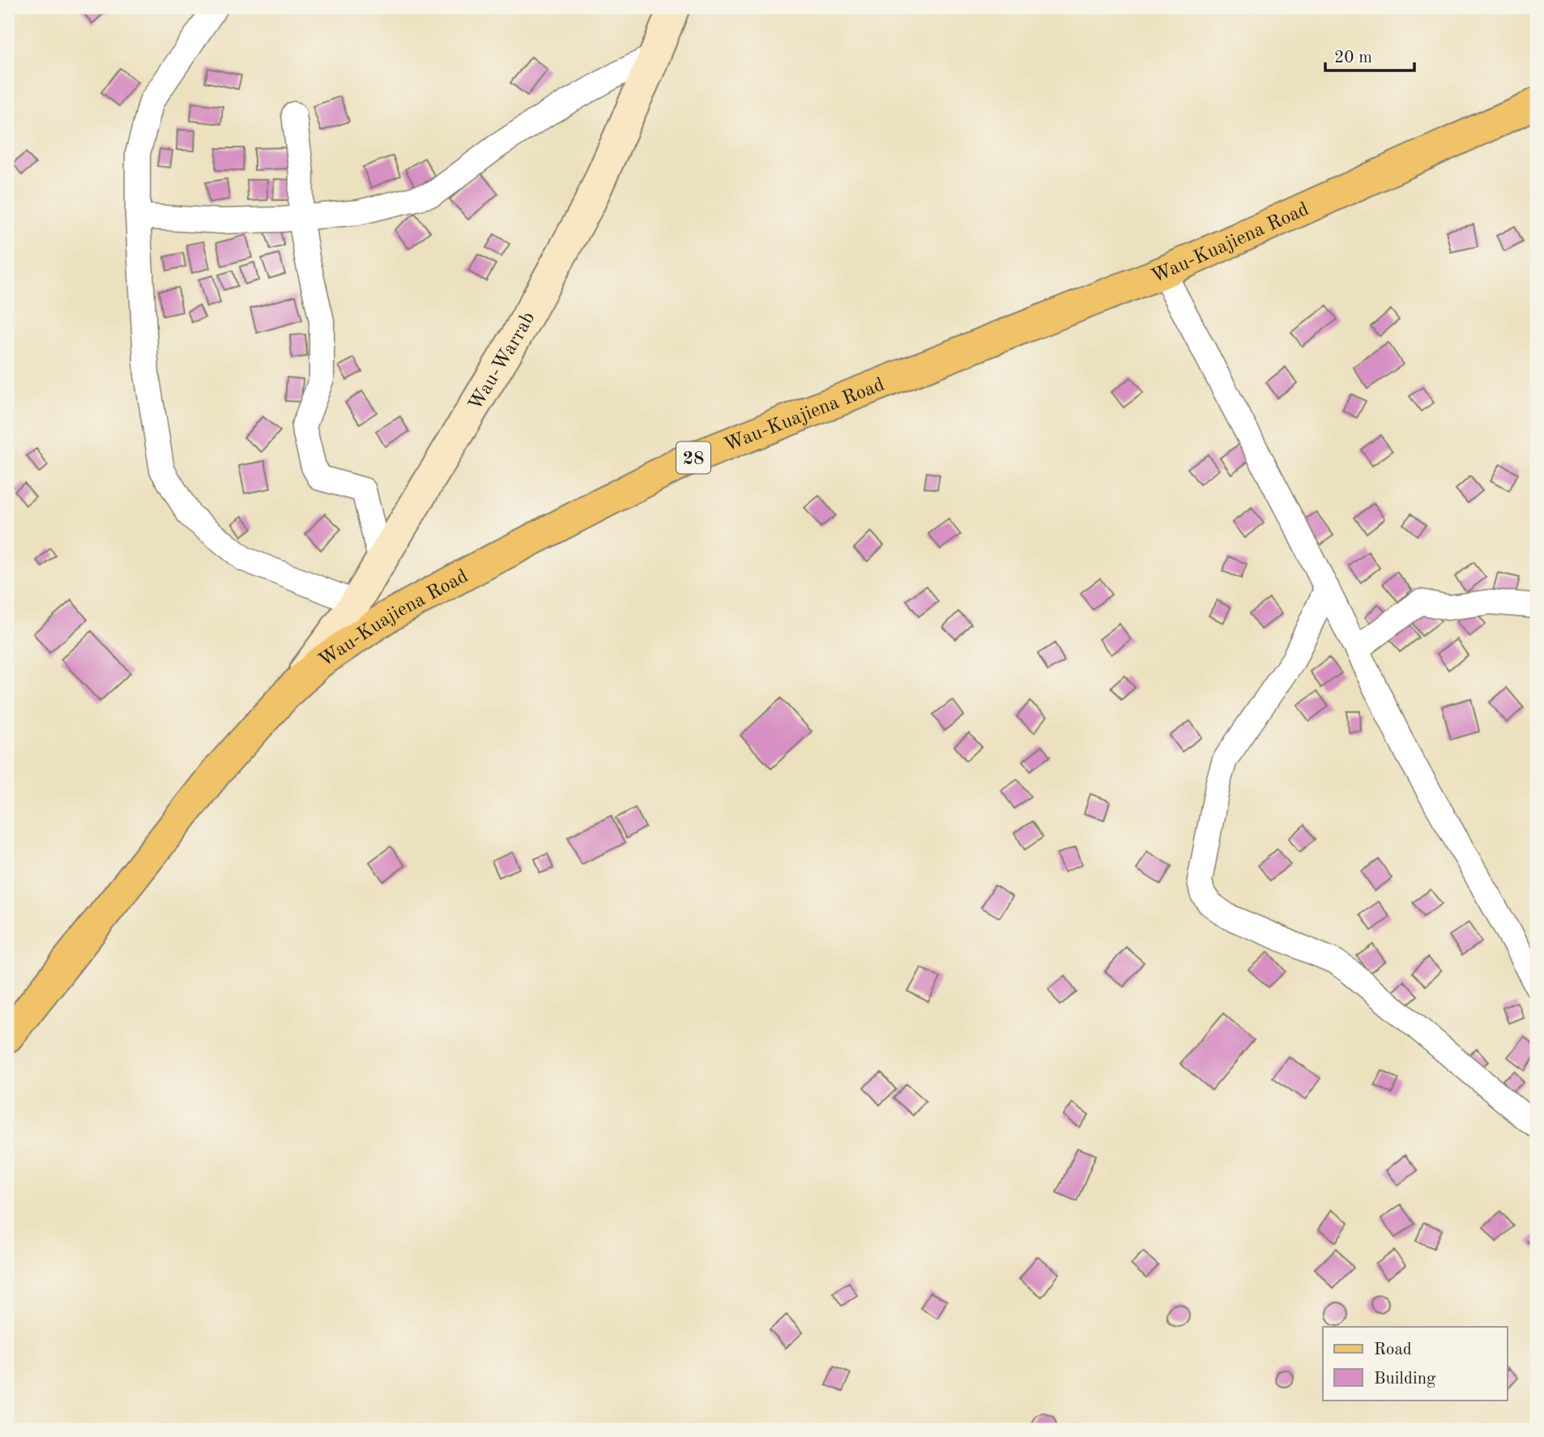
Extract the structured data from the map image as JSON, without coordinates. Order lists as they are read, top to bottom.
{
  "streets": {
    "main road": ["Wau-Kuajiena Road", "Wau-Warrab", "28"]
  },
  "crossings": [
    ["Wau-Kuajiena Road", "Wau-Warrab"]
  ],
  "legend": ["Road", "Building"],
  "scale_bar": "20 m"
}
